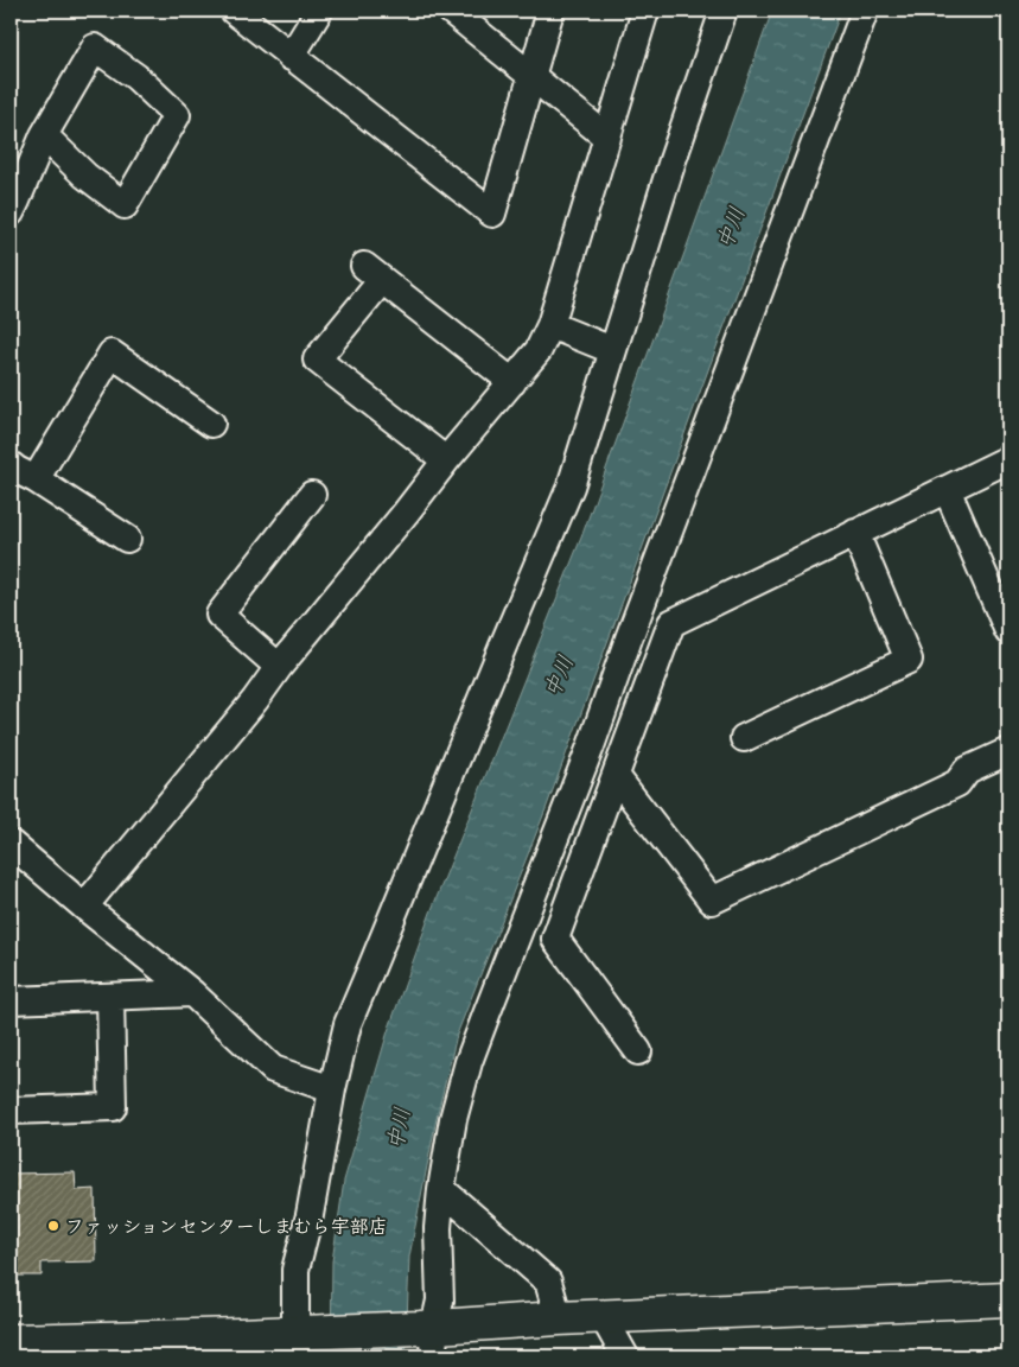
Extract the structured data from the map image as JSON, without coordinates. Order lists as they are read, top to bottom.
{
  "water": ["中川"],
  "places": ["ファッションセンターしまむら宇部店"]
}
